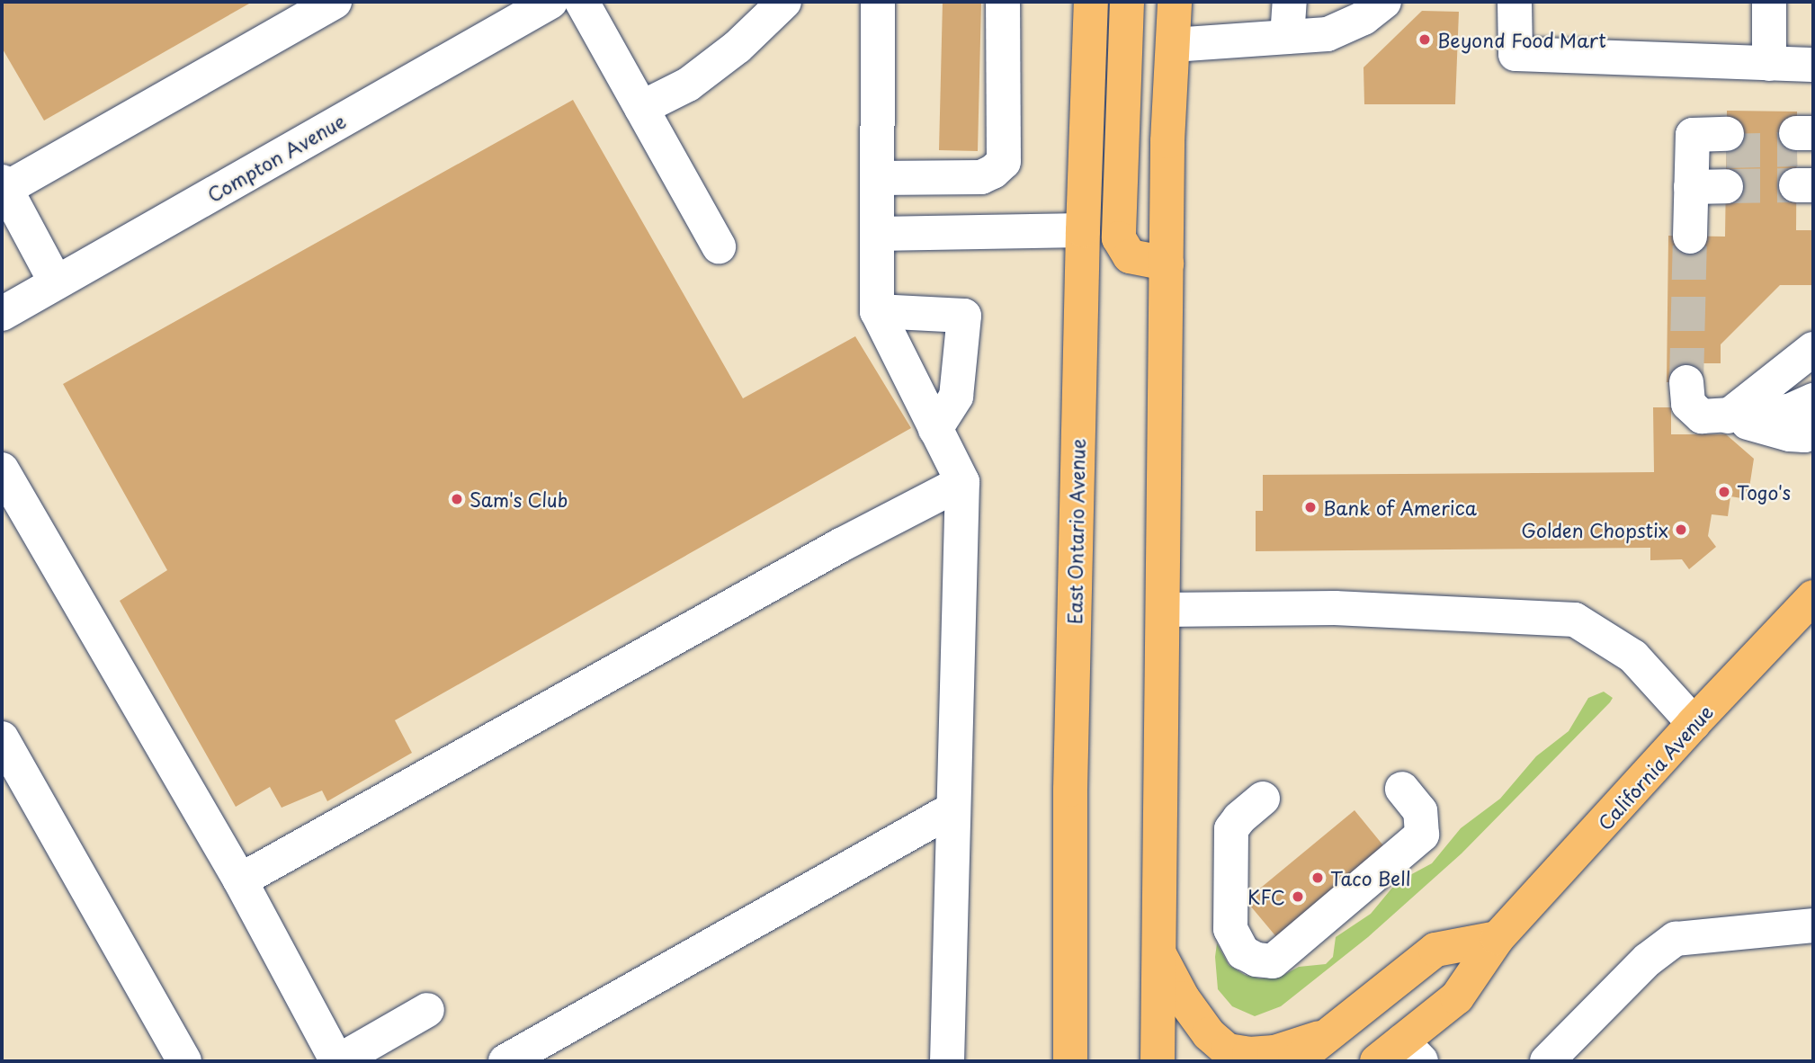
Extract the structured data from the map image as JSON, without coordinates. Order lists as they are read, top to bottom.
{
  "streets": {
    "main road": ["East Ontario Avenue", "California Avenue"],
    "street": ["Compton Avenue"]
  },
  "places": [
    "Beyond Food Mart",
    "Togo's",
    "Sam's Club",
    "Bank of America",
    "Golden Chopstix",
    "Taco Bell",
    "KFC"
  ]
}
